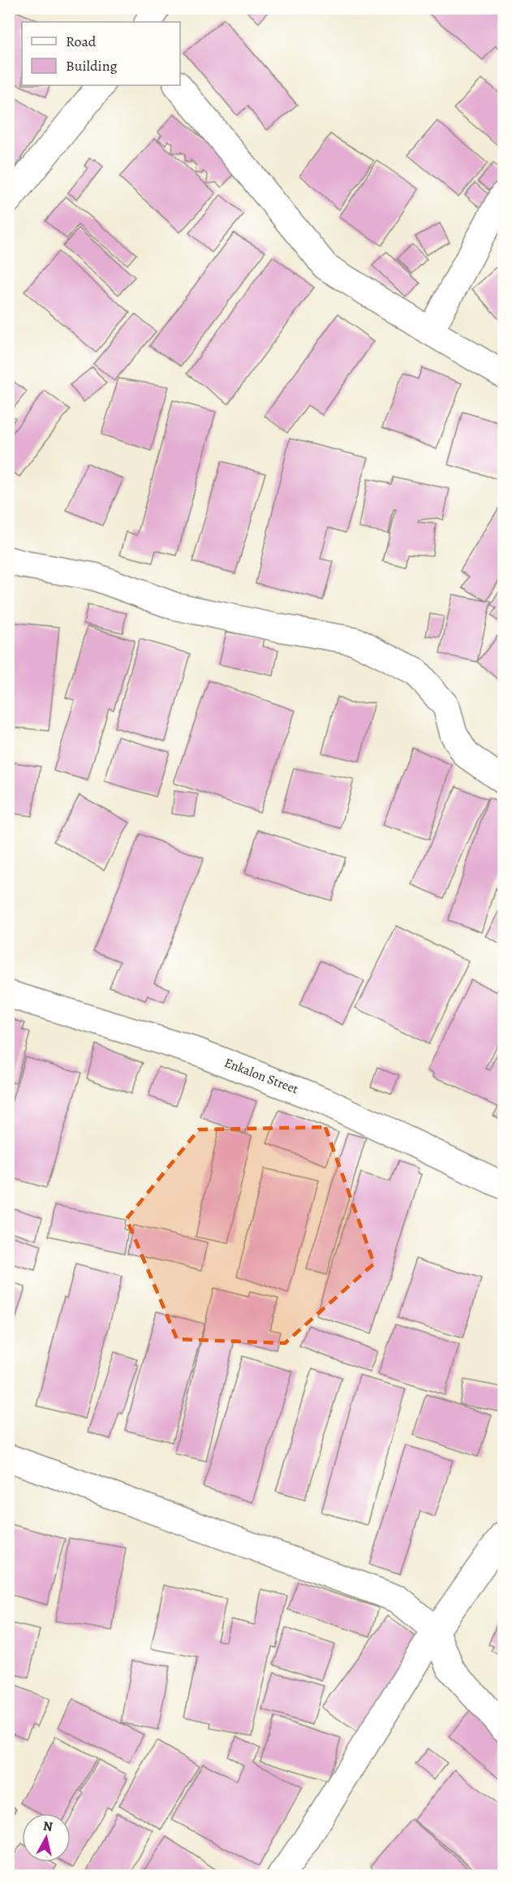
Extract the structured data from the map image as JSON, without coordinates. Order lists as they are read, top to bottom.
{
  "streets": {
    "street": ["Enkalon Street"]
  },
  "legend": ["Road", "Building"],
  "north": "top"
}
